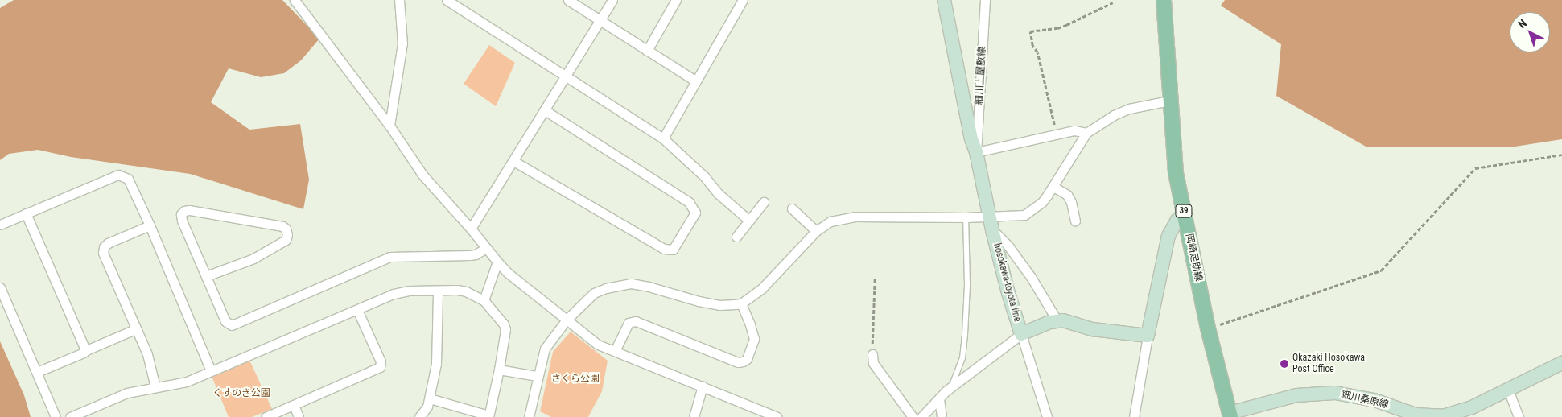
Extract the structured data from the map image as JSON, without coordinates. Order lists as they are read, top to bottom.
{
  "streets": {
    "main road": [
      "39",
      "岡崎足助線",
      "hosokawa-toyota line",
      "細川桑原線"
    ],
    "street": ["細川上屋敷線"]
  },
  "crossings": [
    ["細川上屋敷線", "hosokawa-toyota line"],
    ["岡崎足助線", "細川桑原線"]
  ],
  "parks": ["さくら公園", "くすのき公園"],
  "places": ["Okazaki Hosokawa Post Office"],
  "north": "top left"
}
